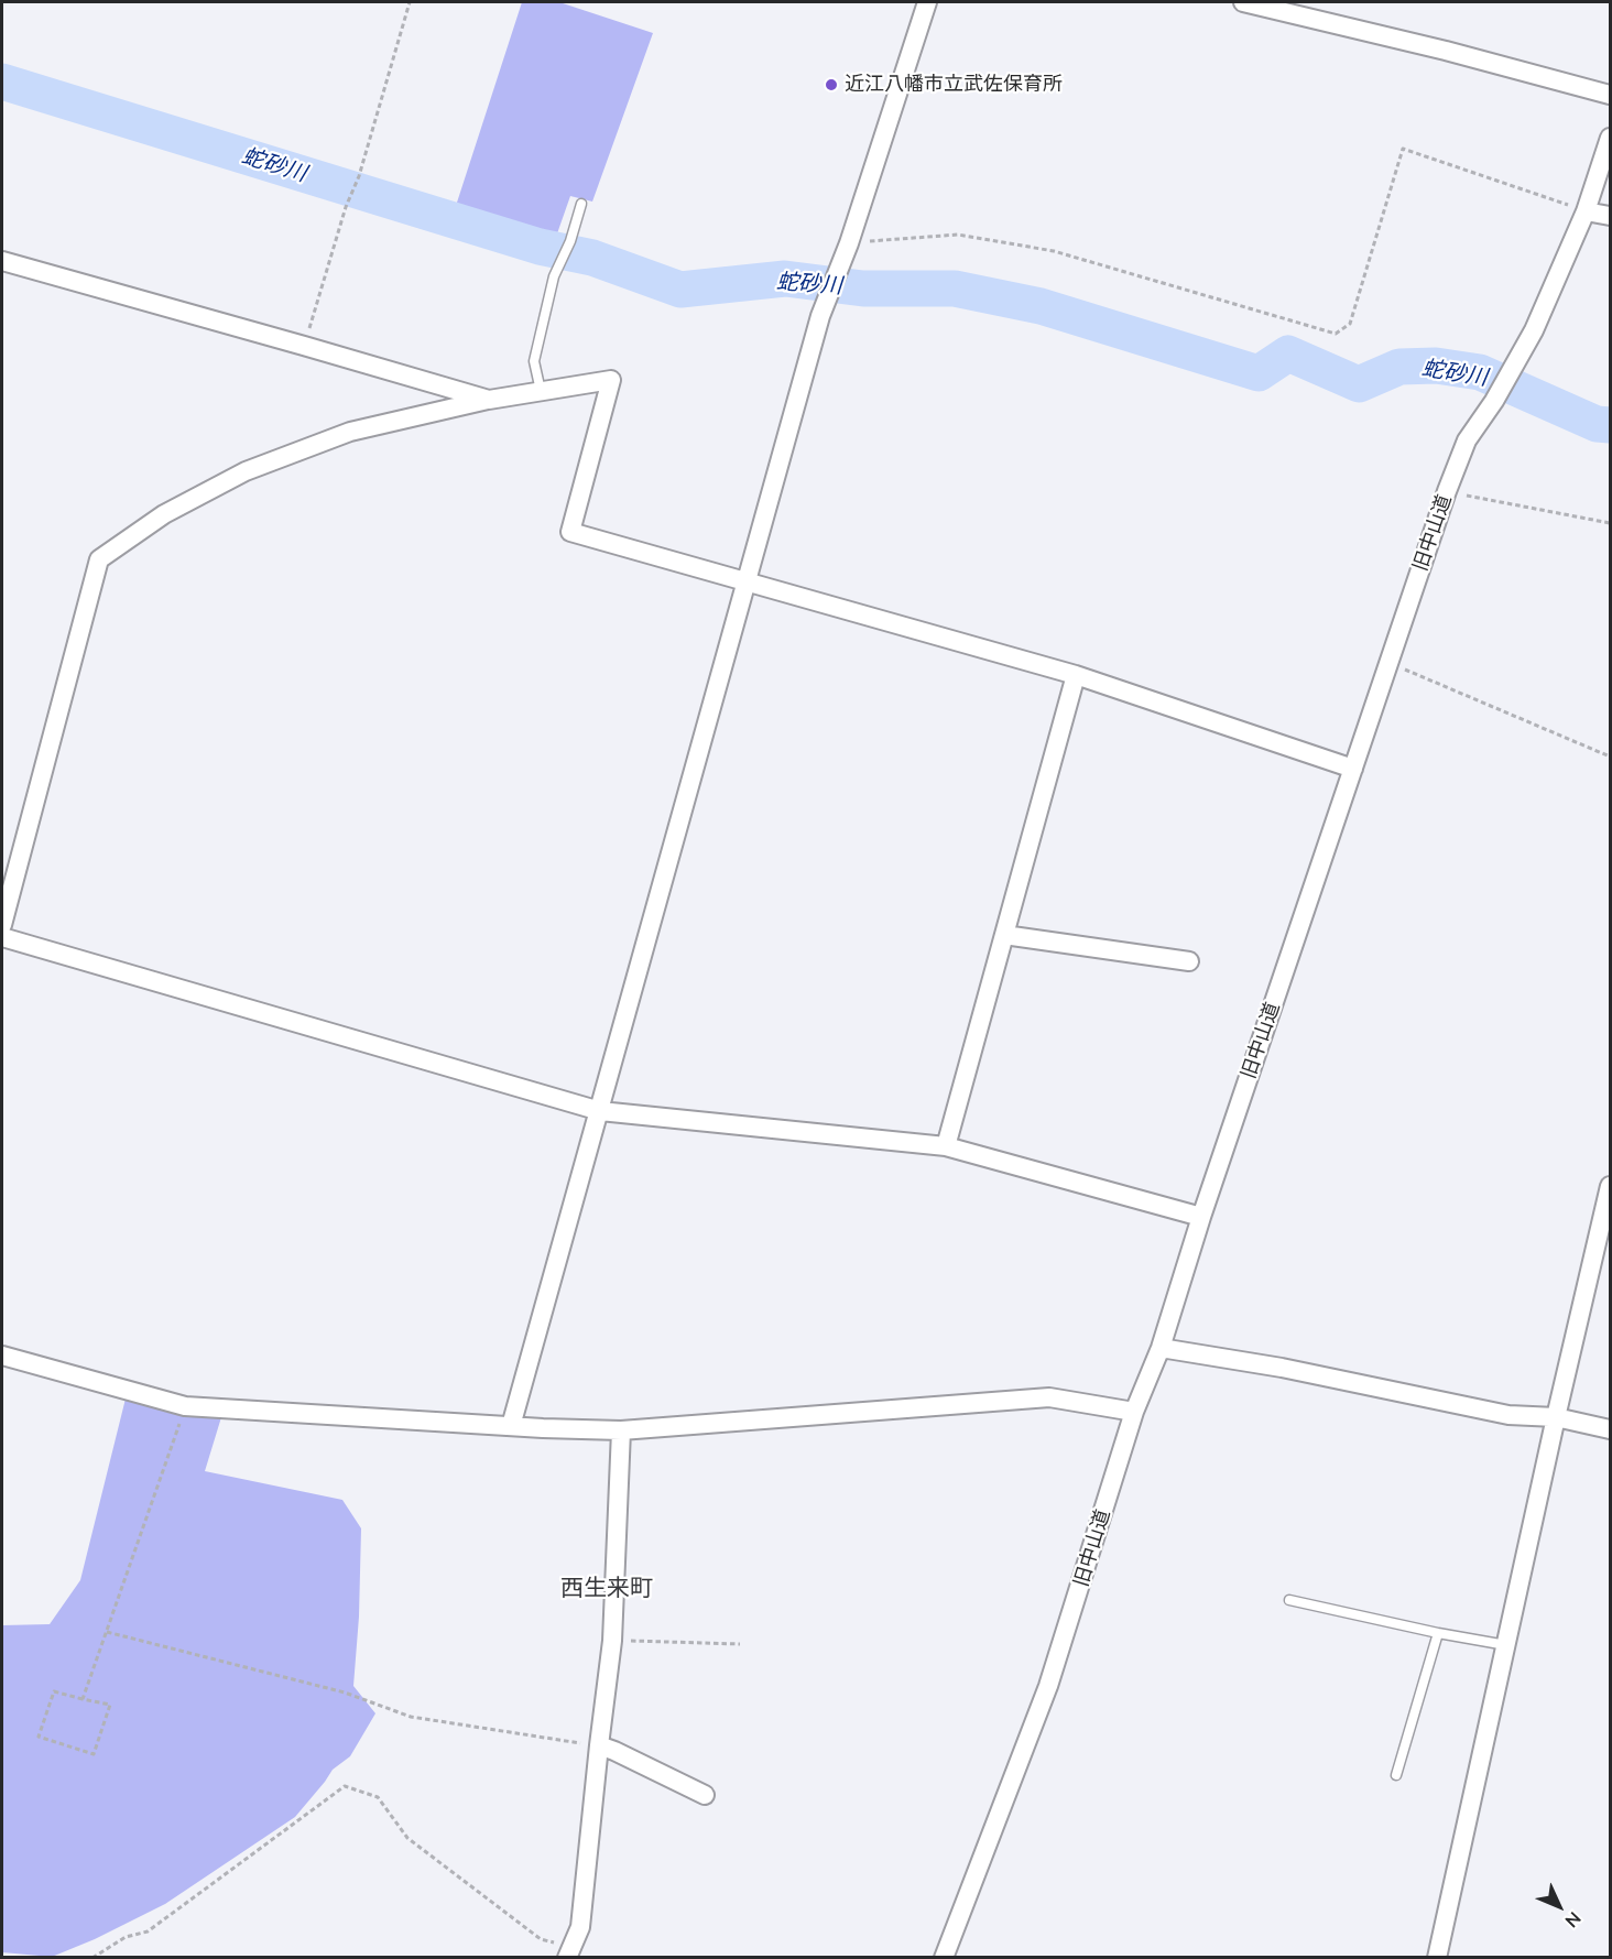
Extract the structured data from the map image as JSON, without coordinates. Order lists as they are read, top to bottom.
{
  "streets": {
    "street": ["旧中山道"]
  },
  "districts": ["西生来町"],
  "water": ["蛇砂川"],
  "places": ["近江八幡市立武佐保育所"],
  "north": "bottom right"
}
